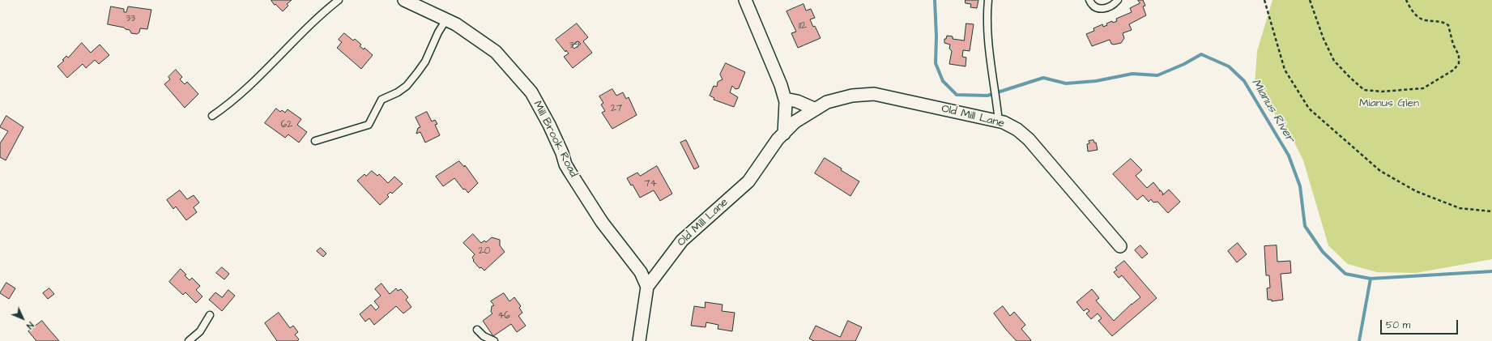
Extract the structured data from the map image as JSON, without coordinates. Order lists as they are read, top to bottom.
{
  "streets": {
    "street": ["Old Mill Lane", "Mill Brook Road"]
  },
  "crossings": [
    ["Old Mill Lane", "Mill Brook Road"]
  ],
  "water": ["Mianus River"],
  "parks": ["Mianus Glen"],
  "house_numbers": [
    "33",
    "112",
    "39",
    "27",
    "62",
    "74",
    "20",
    "46"
  ],
  "scale_bar": "50 m",
  "north": "bottom right"
}
